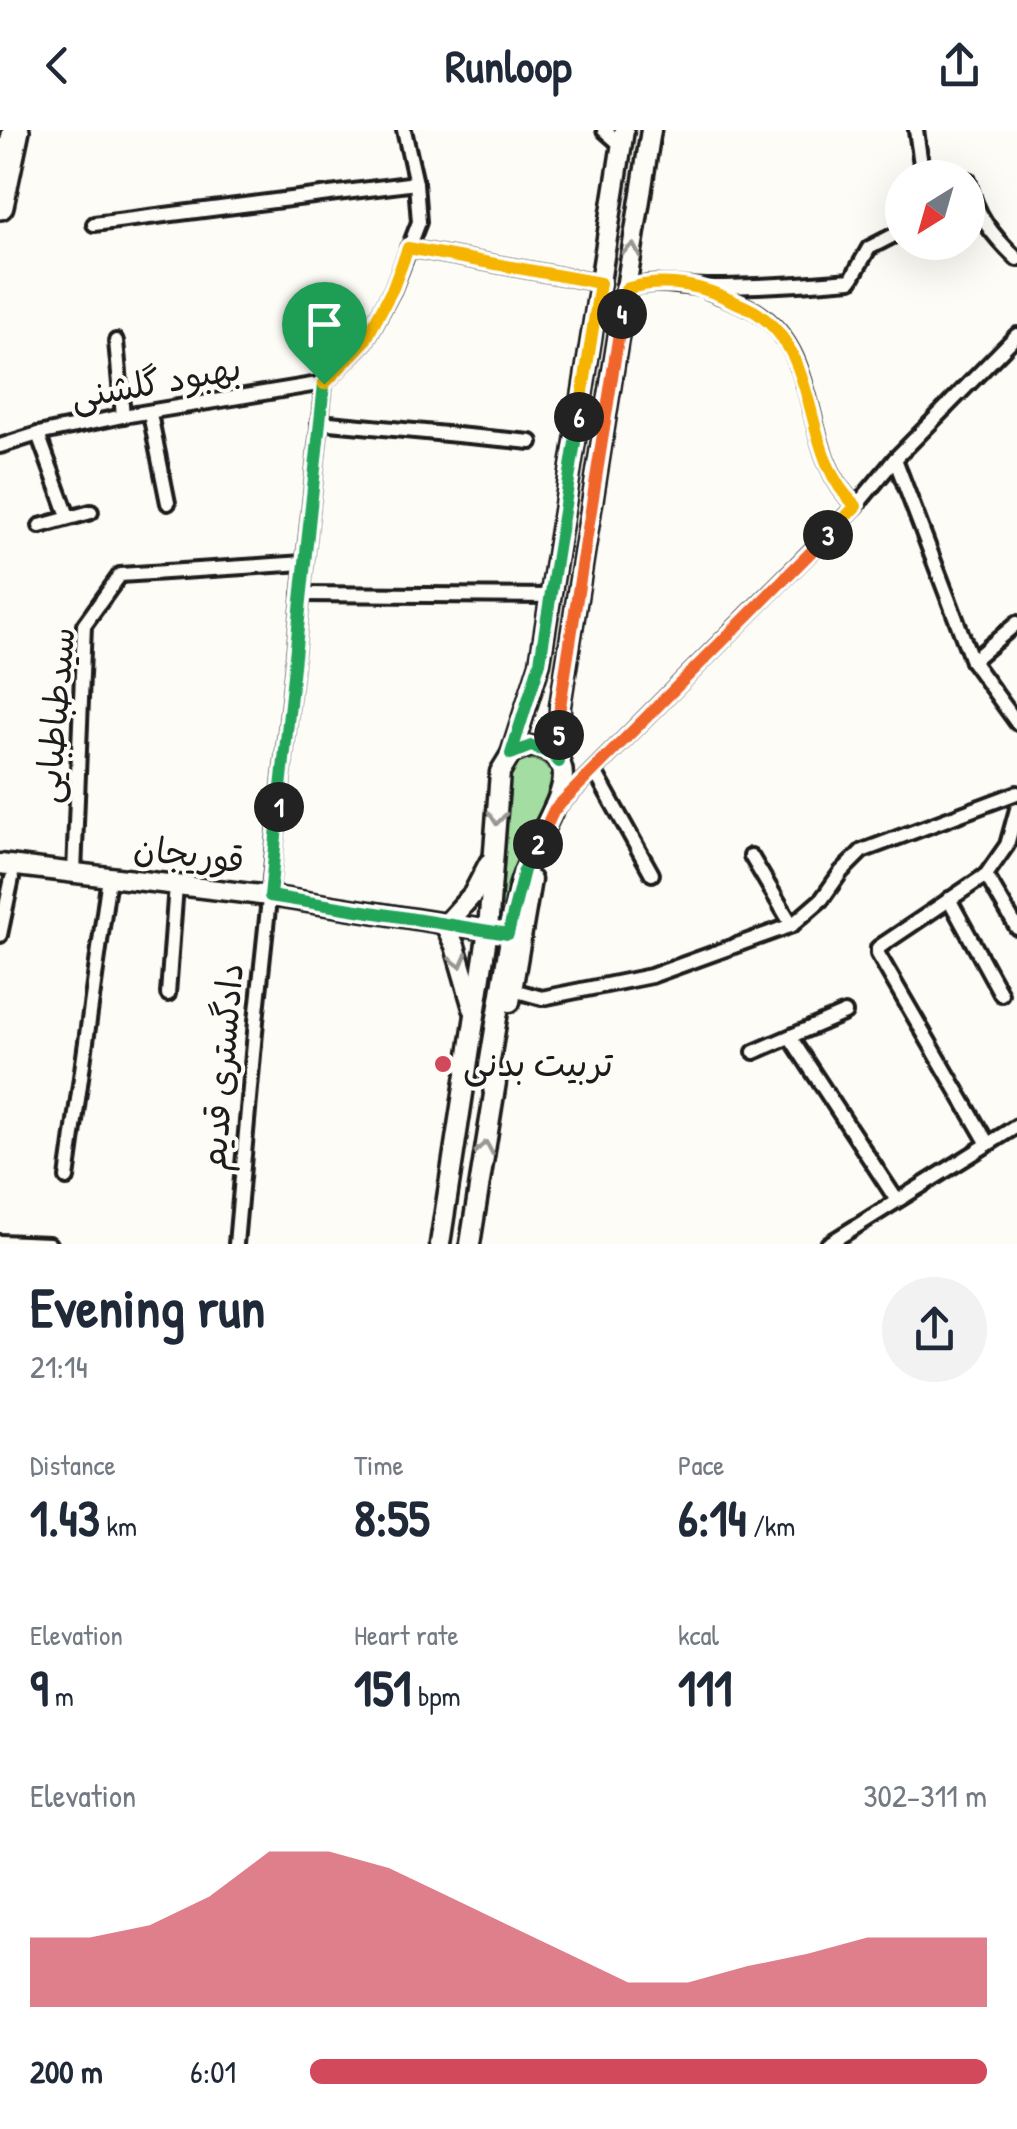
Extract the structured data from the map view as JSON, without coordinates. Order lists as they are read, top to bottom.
{
  "streets": {
    "main road": ["قوریجان"],
    "street": ["بهبود گلشنی", "سیدطباطبایی", "دادگستری قدیم"]
  },
  "crossings": [
    ["بهبود گلشنی", "دادگستری قدیم"],
    ["سیدطباطبایی", "قوریجان"],
    ["سیدطباطبایی", "دادگستری قدیم"],
    ["قوریجان", "دادگستری قدیم"]
  ],
  "places": ["تربیت بدنی"],
  "north": "bottom left",
  "page": {
    "header": "Runloop",
    "pins": [
      "4",
      "6",
      "3",
      "5",
      "1",
      "2"
    ],
    "heading": ["Evening run", "21:14"],
    "stats": [
      ["Distance", "1.43 km"],
      ["Time", "8:55"],
      ["Pace", "6:14 /km"],
      ["Elevation", "9 m"],
      ["Heart rate", "151 bpm"],
      ["kcal", "111"]
    ],
    "chart": ["Elevation", "302–311 m"],
    "list": [
      {
        "name": "200 m",
        "note": "6:01"
      }
    ]
  }
}
